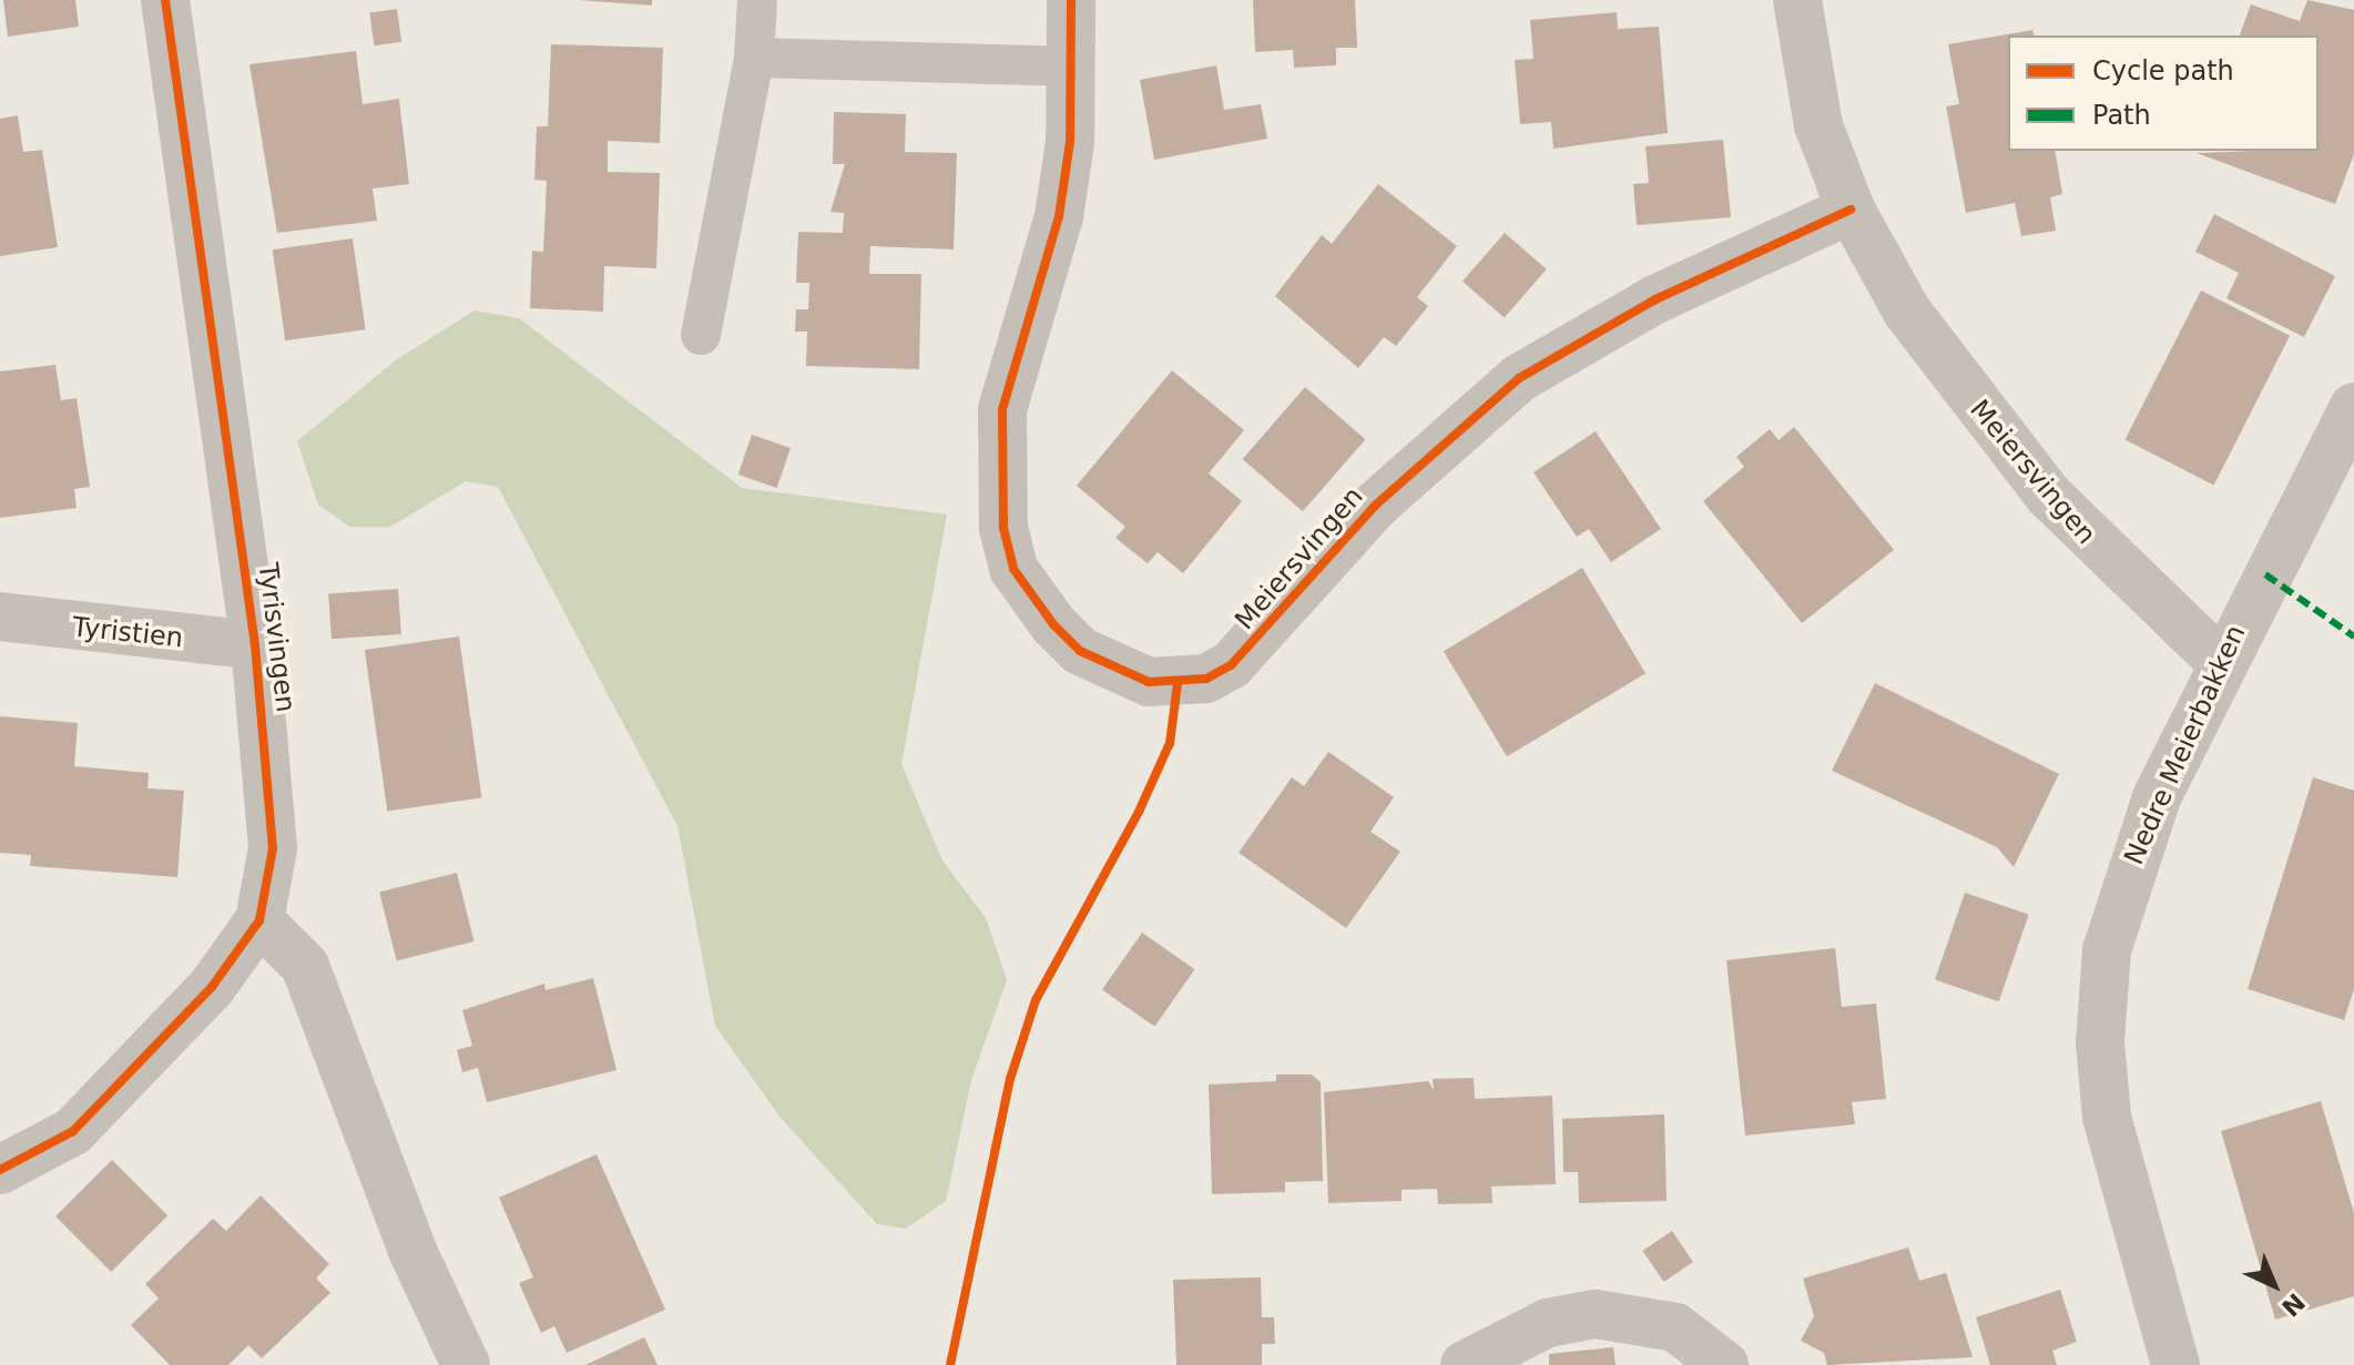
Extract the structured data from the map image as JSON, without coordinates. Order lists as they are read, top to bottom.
{
  "streets": {
    "street": [
      "Meiersvingen",
      "Tyristien",
      "Tyrisvingen",
      "Nedre Meierbakken"
    ]
  },
  "crossings": [
    ["Meiersvingen", "Nedre Meierbakken"],
    ["Tyristien", "Tyrisvingen"]
  ],
  "legend": ["Cycle path", "Path"],
  "north": "bottom right"
}
